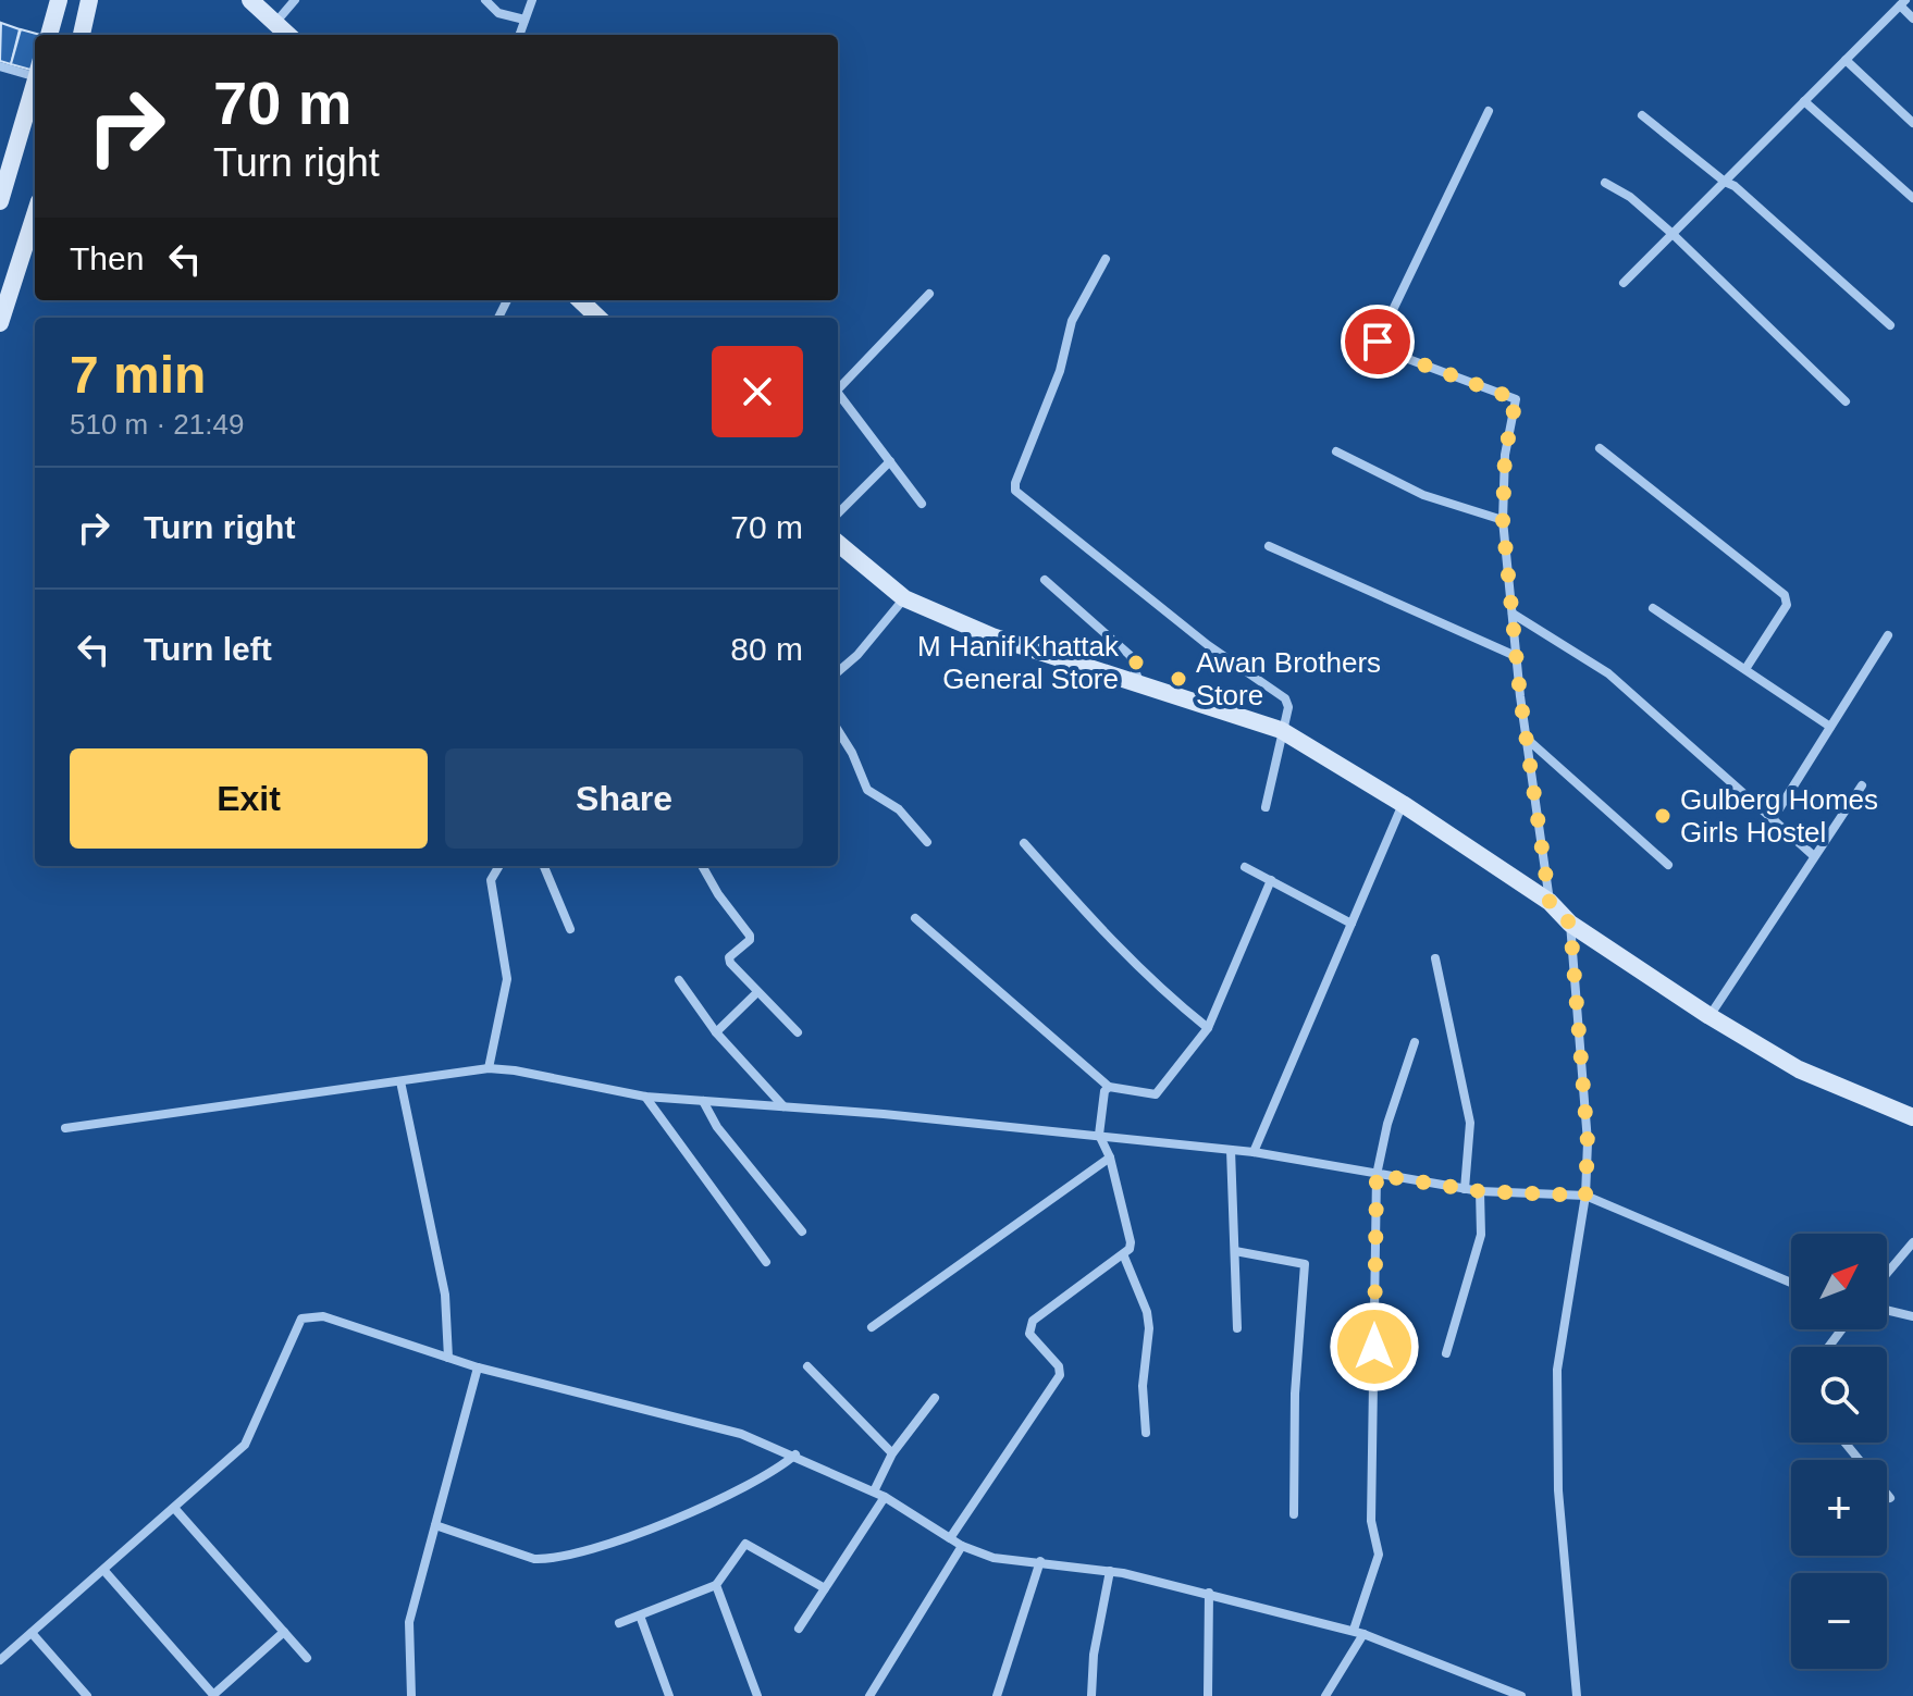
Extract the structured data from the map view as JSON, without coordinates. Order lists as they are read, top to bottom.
{
  "places": ["M Hanif Khattak General Store", "Awan Brothers Store", "Gulberg Homes Girls Hostel"],
  "north": "top right",
  "page": {
    "turn": ["70 m", "Turn right"],
    "then": "Then",
    "heading": ["7 min", "510 m · 21:49"],
    "list": [
      {
        "name": "Turn right",
        "value": "70 m"
      },
      {
        "name": "Turn left",
        "value": "80 m"
      }
    ],
    "buttons": ["Exit", "Share"],
    "map_buttons": ["+", "−"]
  }
}
